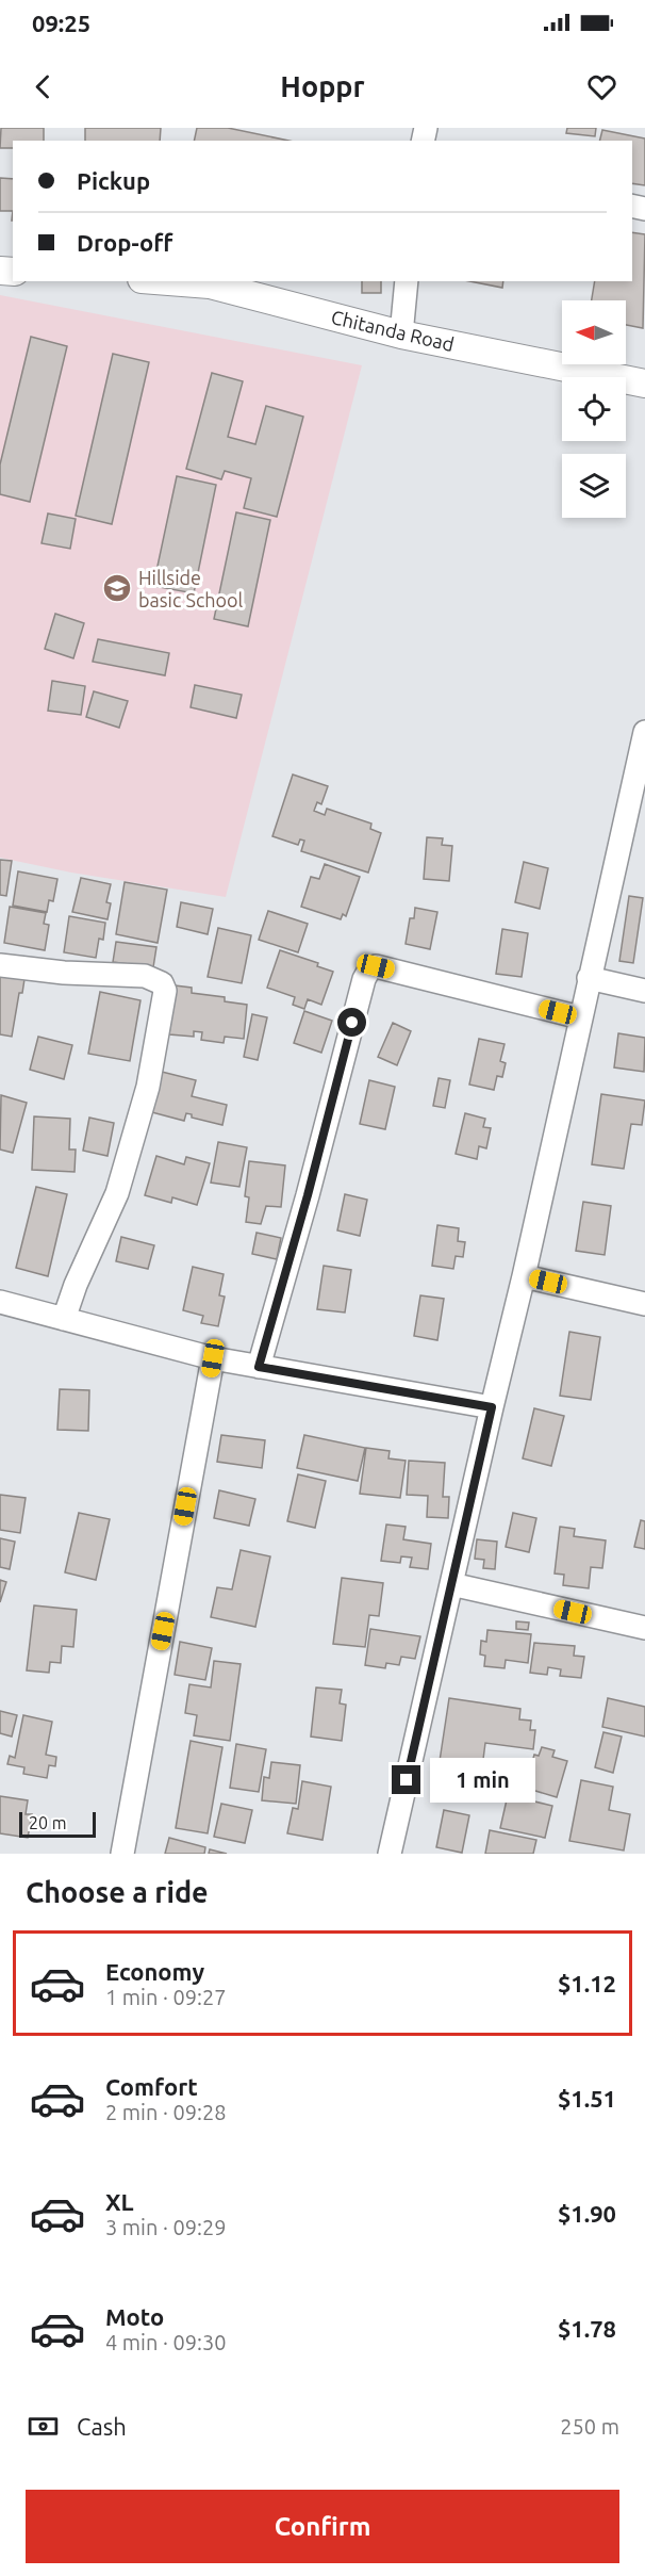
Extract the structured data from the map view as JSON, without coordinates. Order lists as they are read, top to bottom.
{
  "streets": {
    "street": ["Chitanda Road"]
  },
  "places": {
    "school or university": ["Hillside basic School"]
  },
  "scale_bar": "20 m",
  "north": "left",
  "page": {
    "status": "09:25",
    "header": "Hoppr",
    "banner": ["Pickup", "Drop-off"],
    "bubble": "1 min",
    "scale": "20 m",
    "heading": "Choose a ride",
    "list": [
      {
        "name": "Economy",
        "note": "1 min · 09:27",
        "value": "$1.12"
      },
      {
        "name": "Comfort",
        "note": "2 min · 09:28",
        "value": "$1.51"
      },
      {
        "name": "XL",
        "note": "3 min · 09:29",
        "value": "$1.90"
      },
      {
        "name": "Moto",
        "note": "4 min · 09:30",
        "value": "$1.78"
      }
    ],
    "pay": ["Cash", "250 m"],
    "buttons": "Confirm"
  }
}
